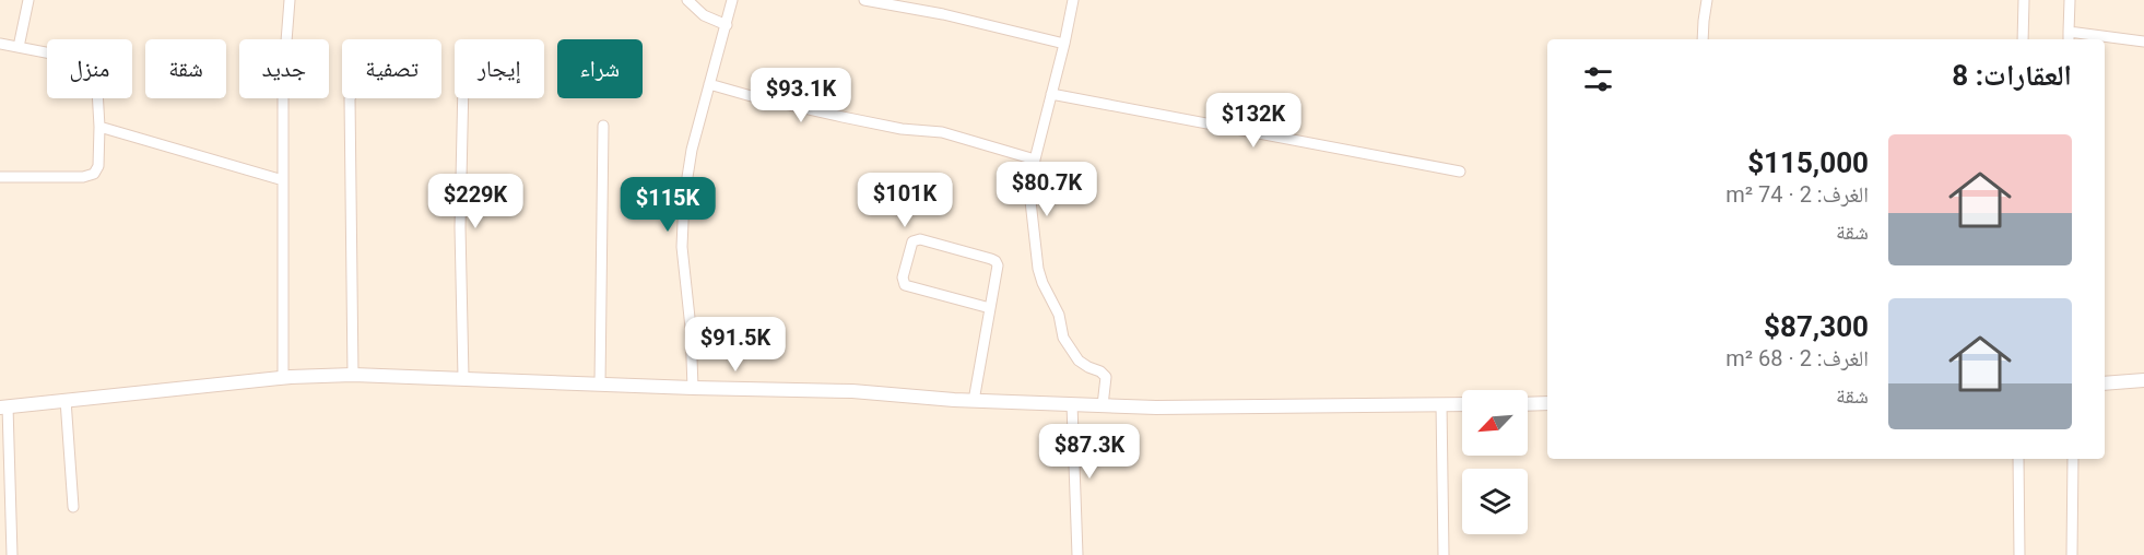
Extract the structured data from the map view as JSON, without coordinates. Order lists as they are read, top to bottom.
{
  "north": "bottom left",
  "page": {
    "chip": [
      "شراء",
      "إيجار",
      "تصفية",
      "جديد",
      "شقة",
      "منزل"
    ],
    "heading": "العقارات: 8",
    "price": [
      "$93.1K",
      "$132K",
      "$80.7K",
      "$101K",
      "$229K",
      "$115K",
      "$91.5K",
      "$87.3K"
    ],
    "list": [
      {
        "name": "$115,000",
        "note": "الغرف: 2 · 74 m² · شقة"
      },
      {
        "name": "$87,300",
        "note": "الغرف: 2 · 68 m² · شقة"
      }
    ]
  }
}
